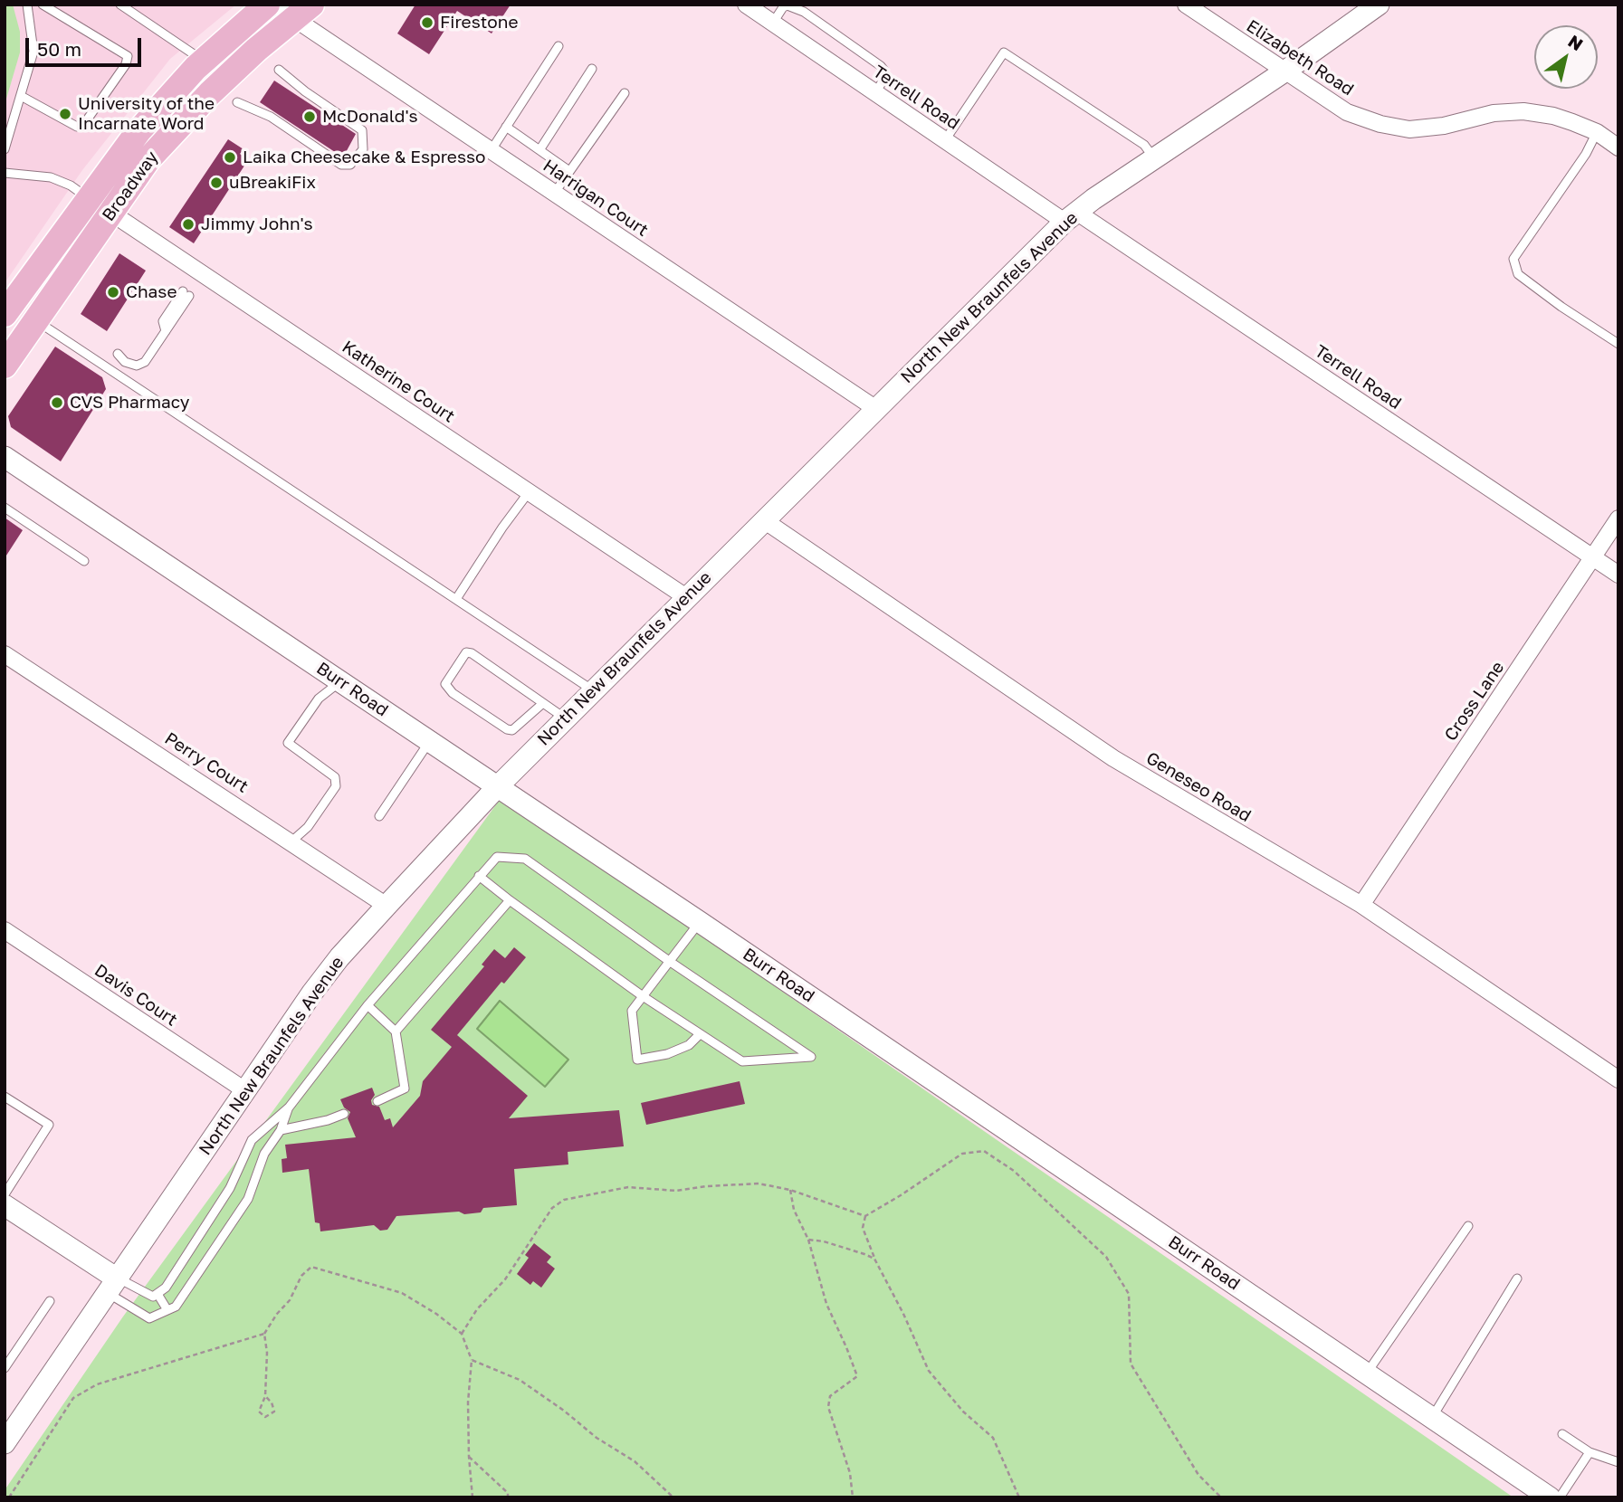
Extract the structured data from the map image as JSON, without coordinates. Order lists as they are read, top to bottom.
{
  "streets": {
    "main road": ["Broadway"],
    "street": [
      "Elizabeth Road",
      "Terrell Road",
      "Harrigan Court",
      "North New Braunfels Avenue",
      "Katherine Court",
      "Burr Road",
      "Cross Lane",
      "Perry Court",
      "Geneseo Road",
      "Davis Court"
    ]
  },
  "crossings": [
    ["Elizabeth Road", "North New Braunfels Avenue"],
    ["Terrell Road", "North New Braunfels Avenue"],
    ["Terrell Road", "Cross Lane"],
    ["Broadway", "Harrigan Court"],
    ["Broadway", "Katherine Court"],
    ["Harrigan Court", "North New Braunfels Avenue"],
    ["North New Braunfels Avenue", "Katherine Court"],
    ["North New Braunfels Avenue", "Burr Road"],
    ["North New Braunfels Avenue", "Perry Court"],
    ["North New Braunfels Avenue", "Geneseo Road"],
    ["North New Braunfels Avenue", "Davis Court"],
    ["Cross Lane", "Geneseo Road"]
  ],
  "places": [
    "Firestone",
    "University of the Incarnate Word",
    "McDonald's",
    "Laika Cheesecake & Espresso",
    "uBreakiFix",
    "Jimmy John's",
    "Chase",
    "CVS Pharmacy"
  ],
  "scale_bar": "50 m",
  "north": "top right"
}
